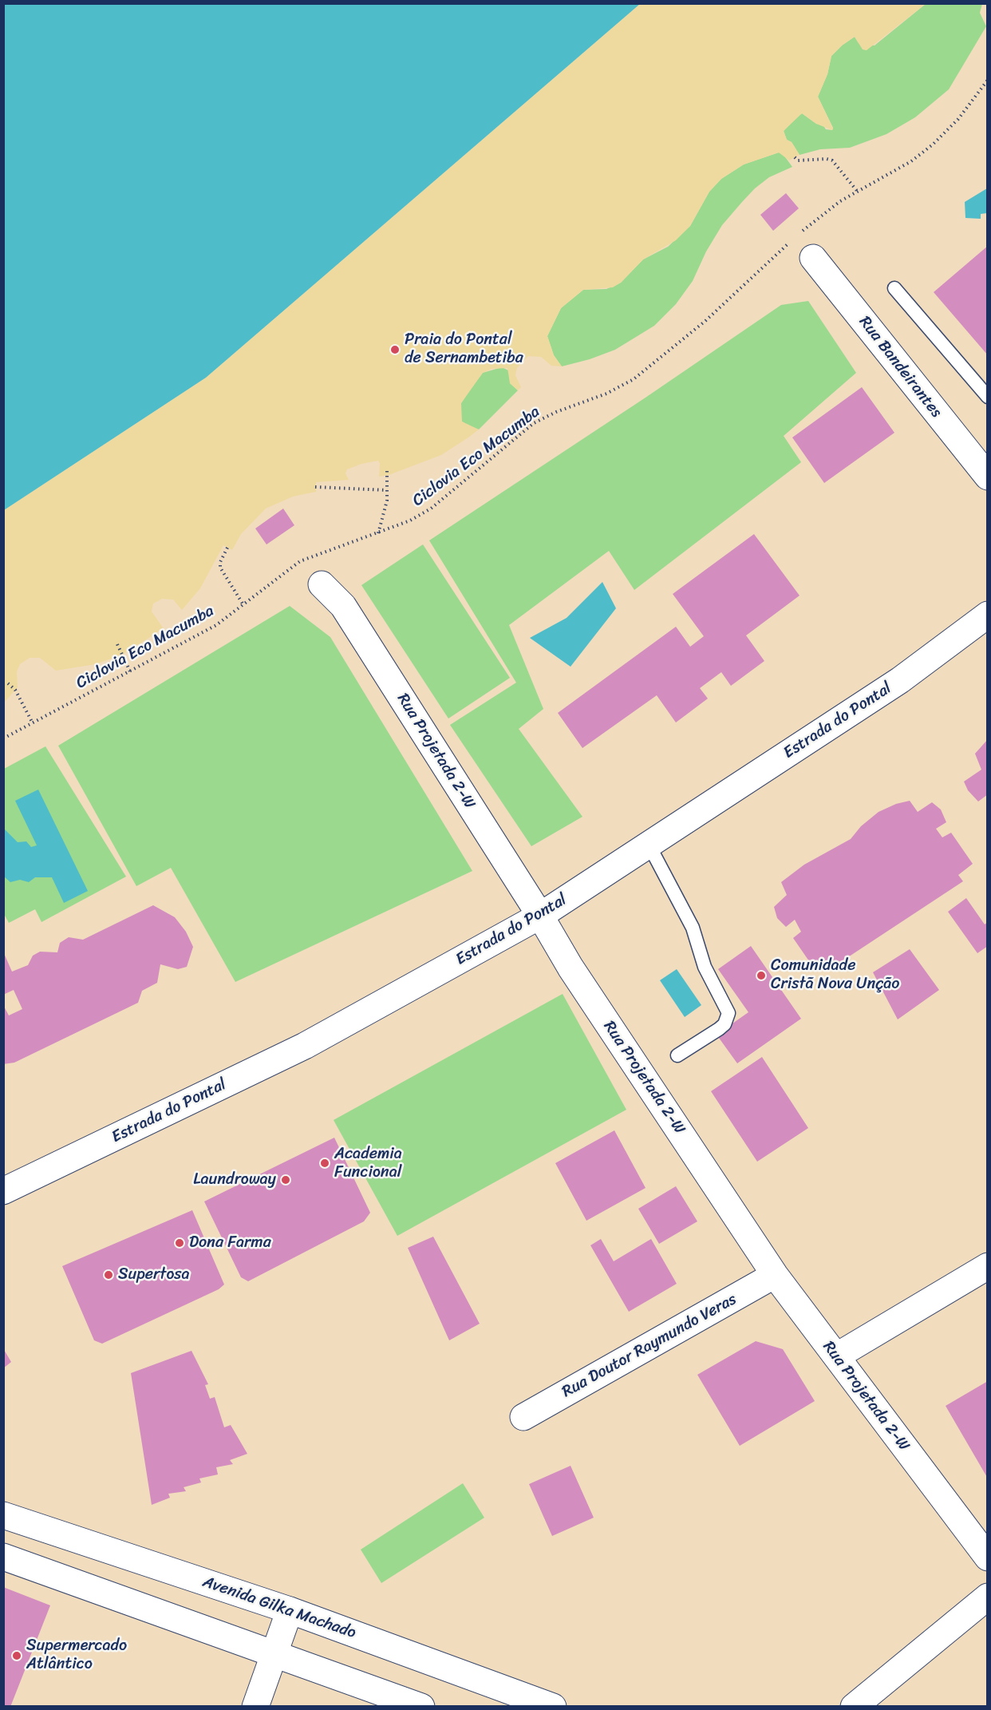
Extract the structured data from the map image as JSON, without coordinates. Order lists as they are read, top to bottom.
{
  "streets": {
    "street": [
      "Rua Bandeirantes",
      "Estrada do Pontal",
      "Rua Projetada 2-W",
      "Rua Doutor Raymundo Veras",
      "Avenida Gilka Machado"
    ],
    "path": ["Ciclovia Eco Macumba"]
  },
  "crossings": [
    ["Estrada do Pontal", "Rua Projetada 2-W"],
    ["Rua Projetada 2-W", "Rua Doutor Raymundo Veras"]
  ],
  "places": [
    "Praia do Pontal de Sernambetiba",
    "Comunidade Cristã Nova Unção",
    "Academia Funcional",
    "Laundroway",
    "Dona Farma",
    "Supertosa",
    "Supermercado Atlântico"
  ]
}
